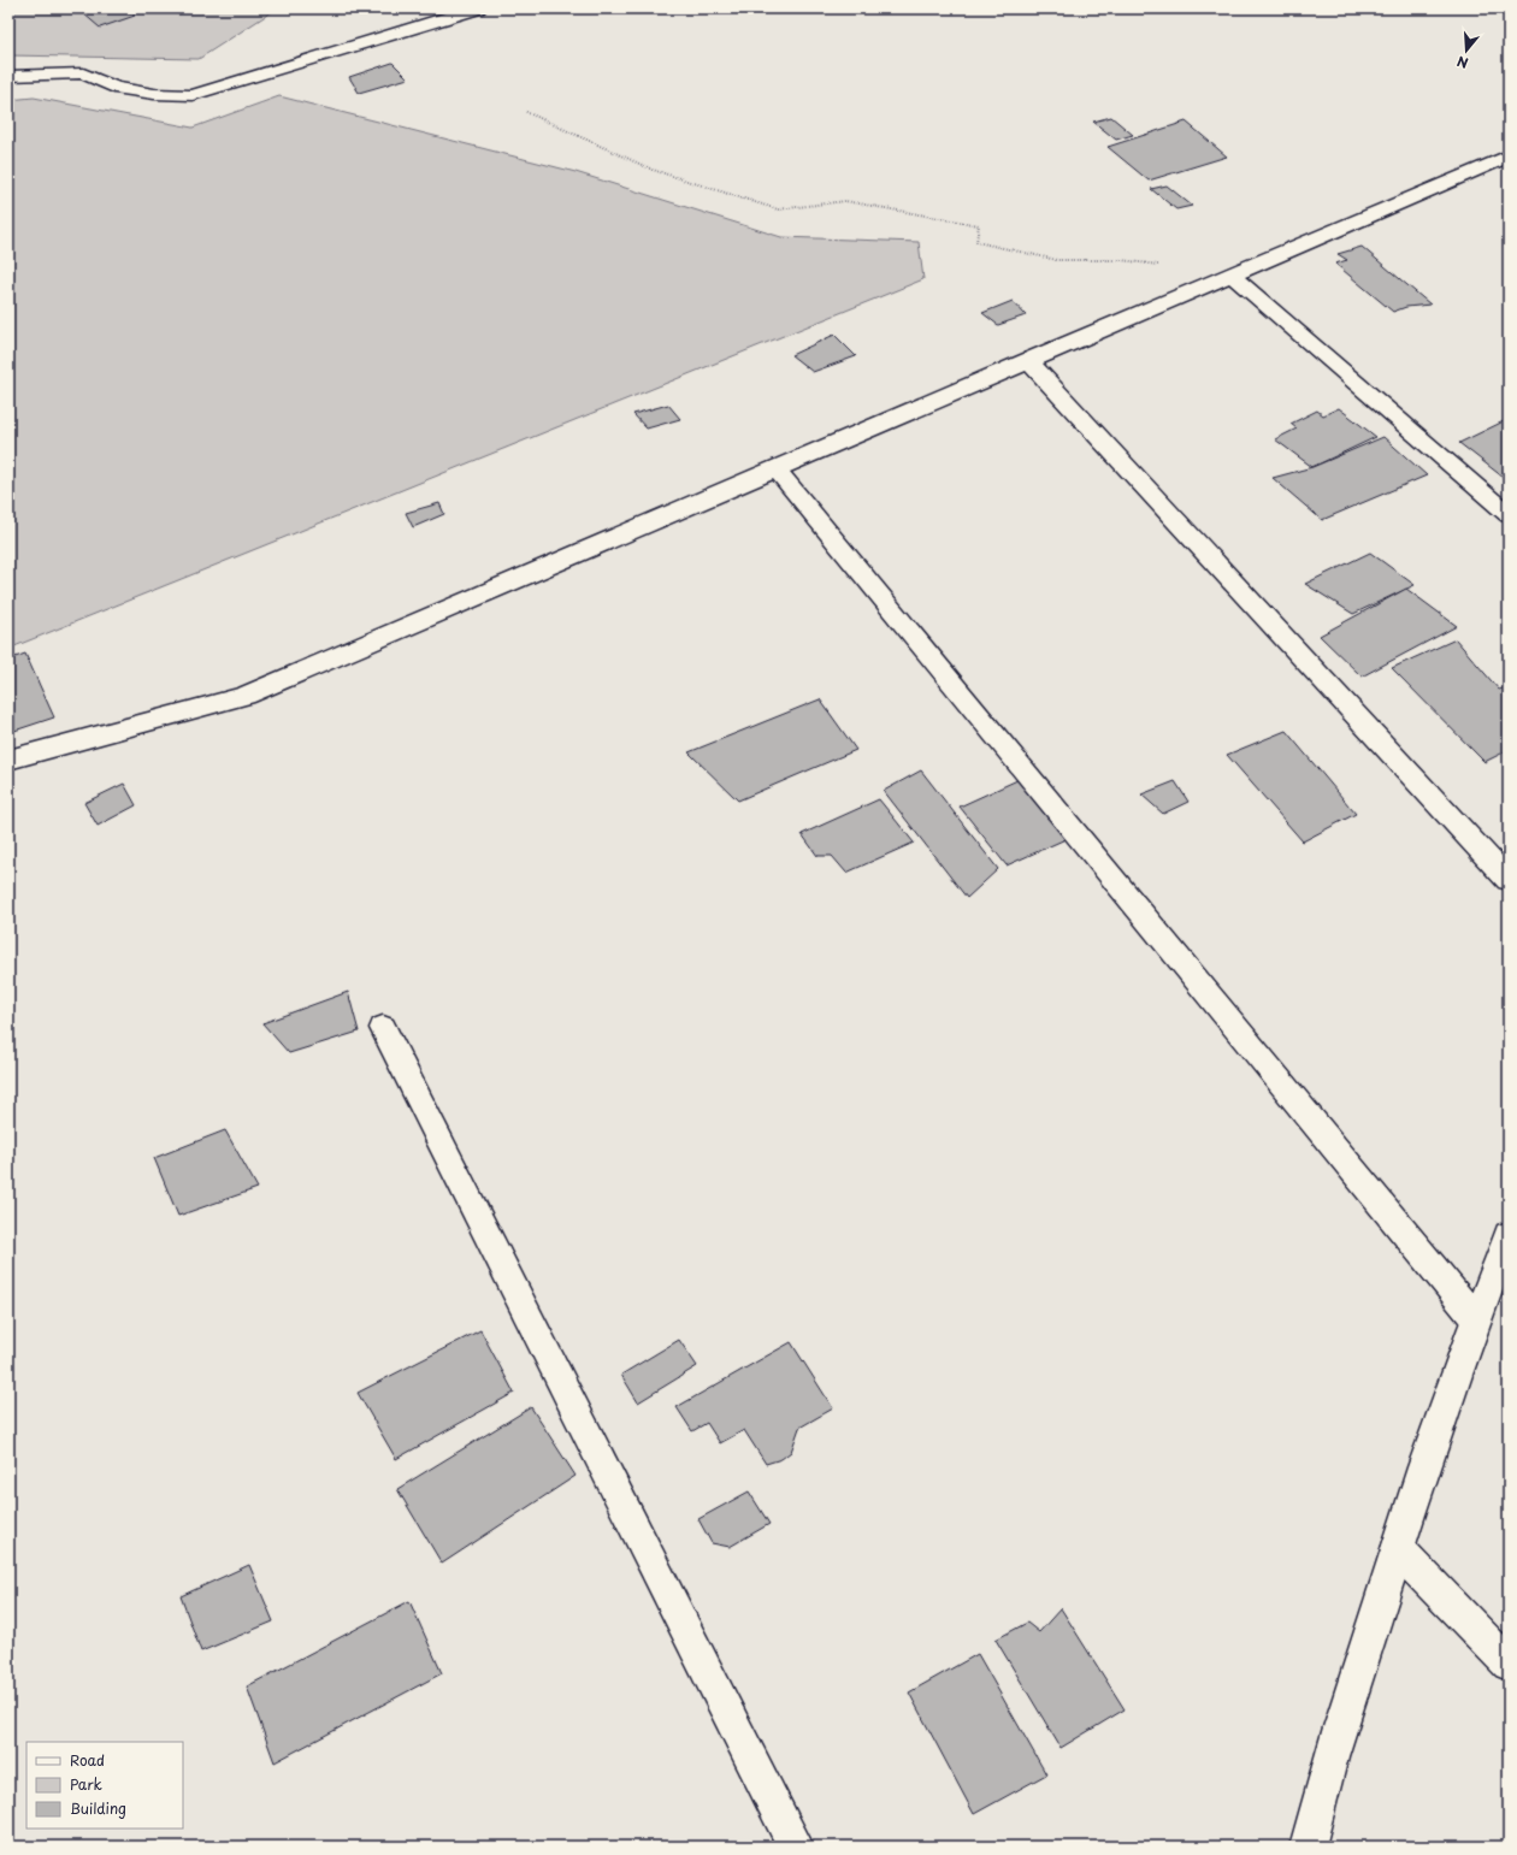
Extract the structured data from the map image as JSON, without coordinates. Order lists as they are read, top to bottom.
{
  "legend": ["Road", "Park", "Building"],
  "north": "bottom"
}
